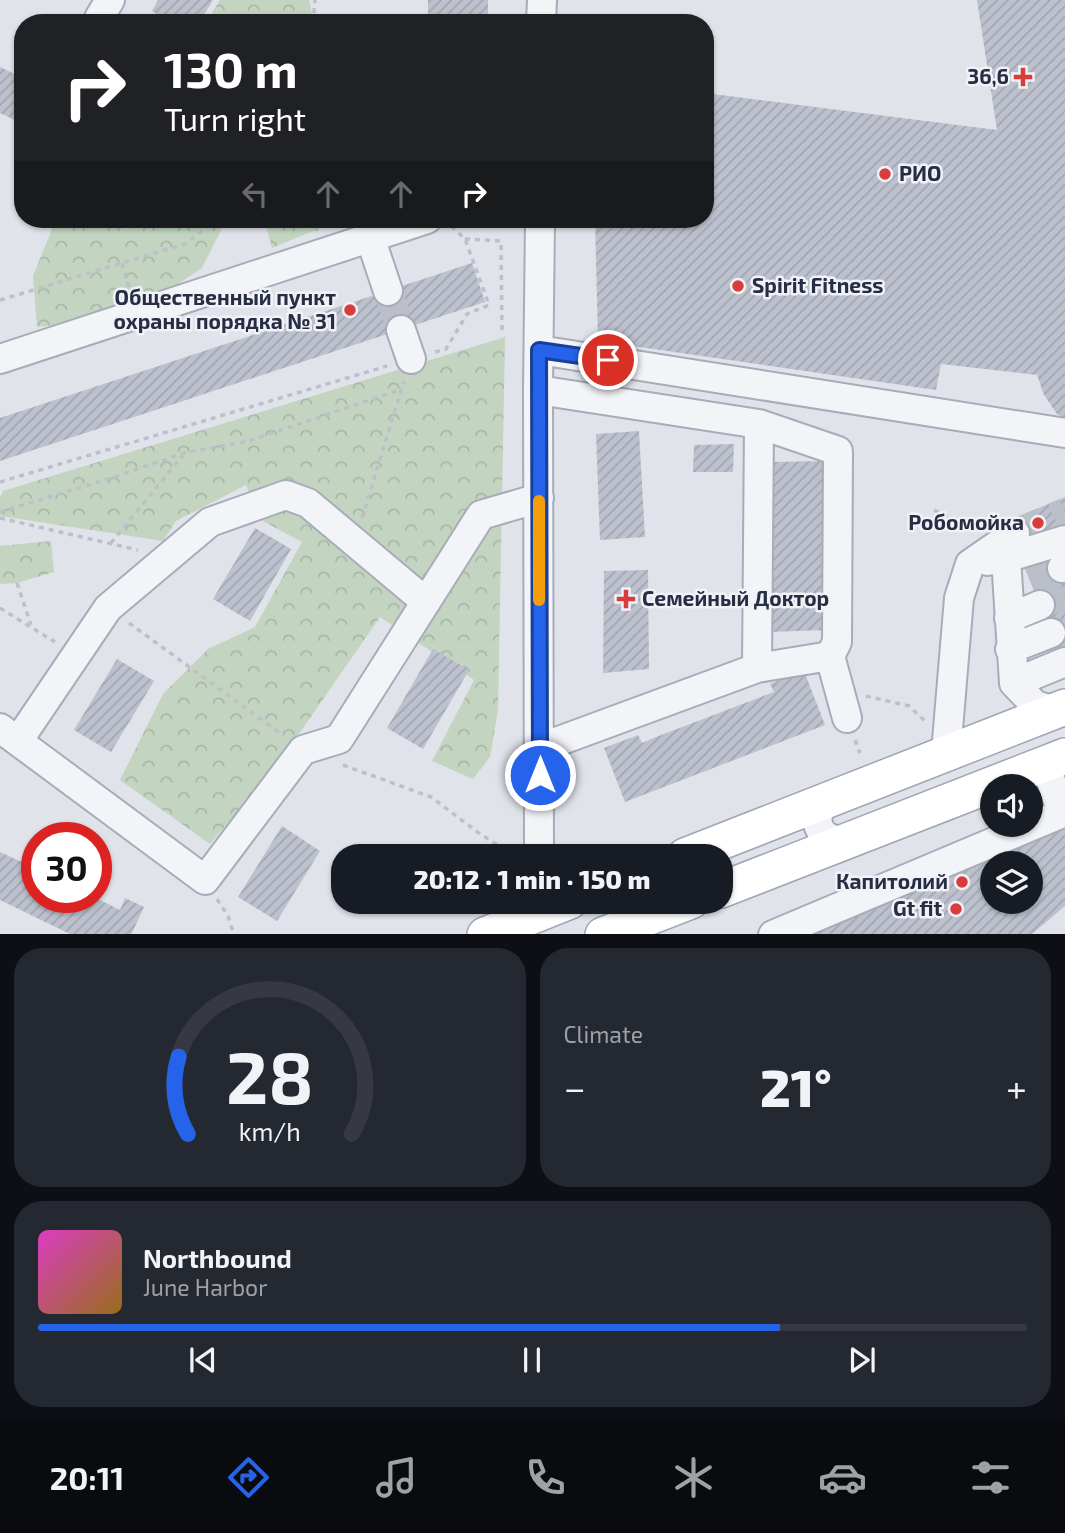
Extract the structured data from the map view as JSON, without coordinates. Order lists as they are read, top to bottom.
{
  "places": {
    "health": ["36,6", "Семейный Доктор"],
    "other": [
      "РИО",
      "Spirit Fitness",
      "Общественный пункт охраны порядка № 31",
      "Робомойка",
      "Капитолий",
      "Gt fit"
    ]
  },
  "page": {
    "turn": ["130 m", "Turn right"],
    "limit": "30",
    "trip": "20:12 · 1 min · 150 m",
    "tile": "Climate",
    "heat": ["−", "21°", "+"],
    "song": ["Northbound", "June Harbor"],
    "tabs": "20:11",
    "gauge": ["28", "km/h"]
  }
}
